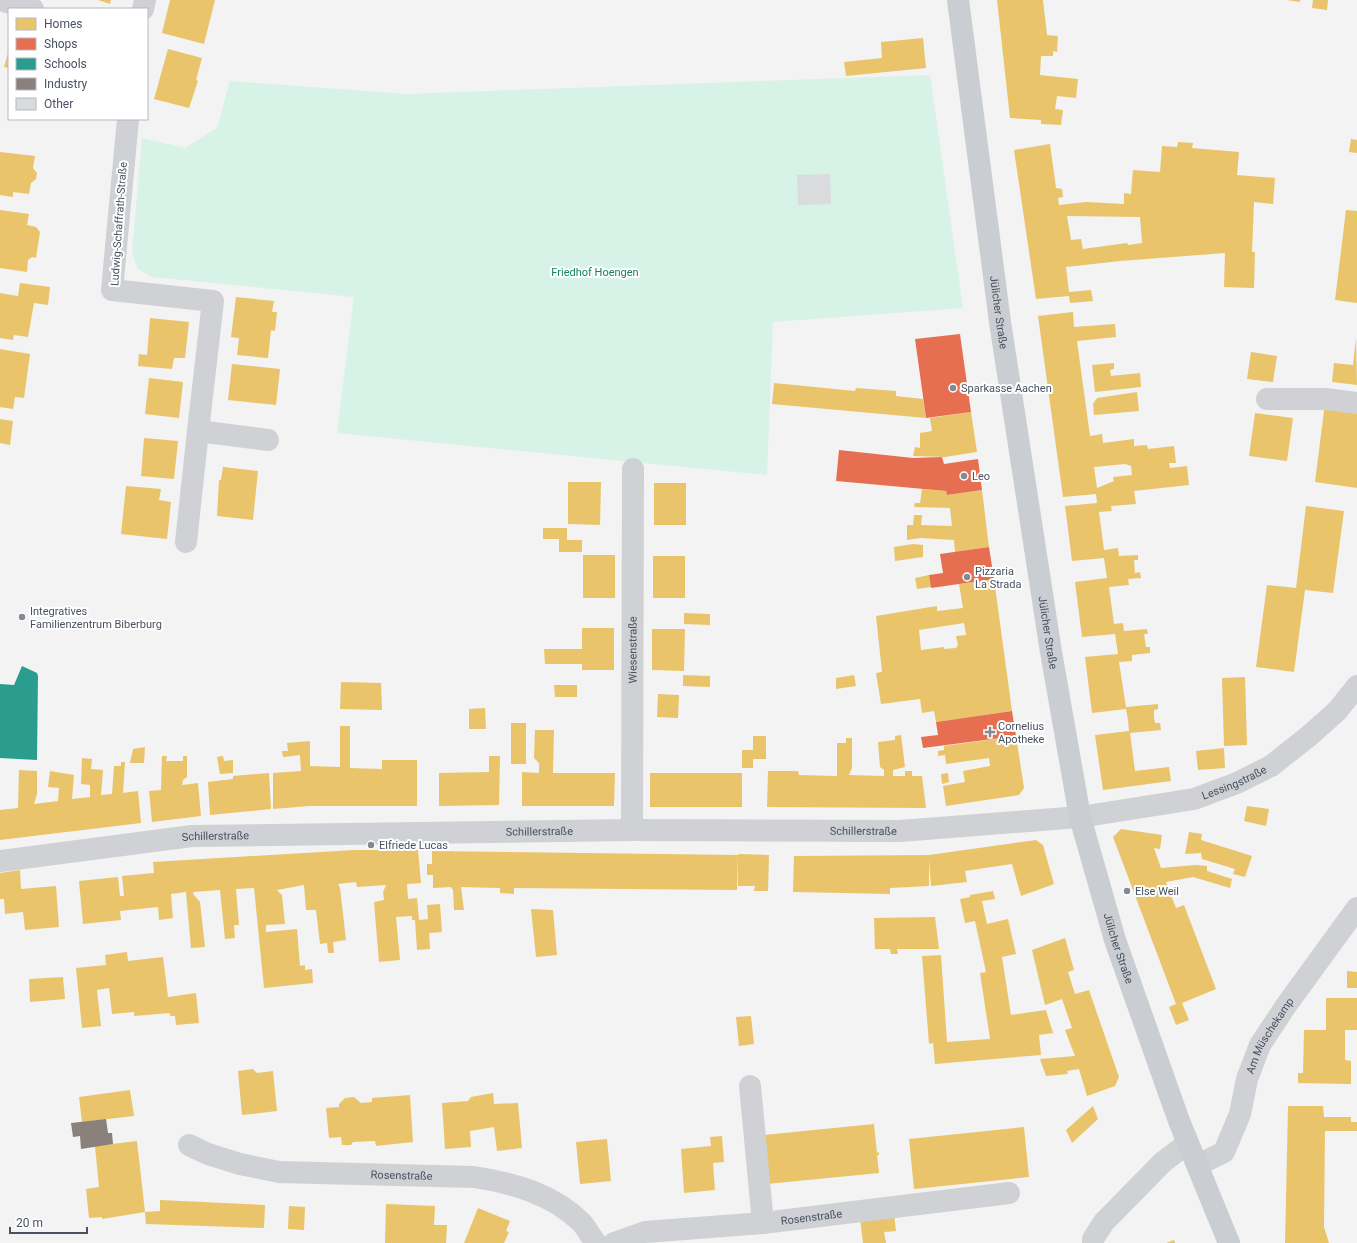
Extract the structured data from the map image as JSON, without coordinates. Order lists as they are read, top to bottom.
{
  "streets": {
    "main road": ["Jülicher Straße"],
    "street": [
      "Ludwig-Schaffrath-Straße",
      "Wiesenstraße",
      "Lessingstraße",
      "Schillerstraße",
      "Am Müschekamp",
      "Rosenstraße"
    ]
  },
  "crossings": [
    ["Jülicher Straße", "Lessingstraße"],
    ["Jülicher Straße", "Schillerstraße"],
    ["Jülicher Straße", "Am Müschekamp"],
    ["Wiesenstraße", "Schillerstraße"],
    ["Lessingstraße", "Schillerstraße"]
  ],
  "parks": ["Friedhof Hoengen"],
  "places": {
    "other": [
      "Sparkasse Aachen",
      "Leo",
      "Pizzaria La Strada",
      "Integratives Familienzentrum Biberburg",
      "Elfriede Lucas",
      "Else Weil"
    ],
    "health": ["Cornelius Apotheke"]
  },
  "legend": [
    "Homes",
    "Shops",
    "Schools",
    "Industry",
    "Other"
  ],
  "scale_bar": "20 m"
}
